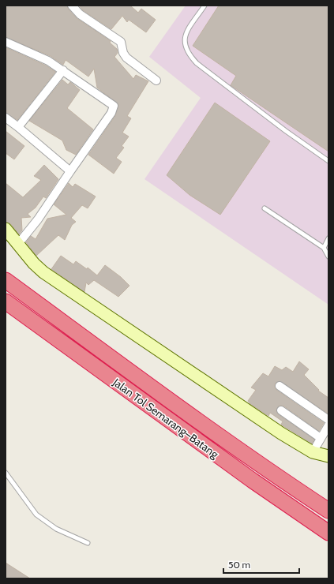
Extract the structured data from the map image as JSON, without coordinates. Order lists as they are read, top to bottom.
{
  "streets": {
    "highway": ["Jalan Tol Semarang–Batang"]
  },
  "scale_bar": "50 m"
}
